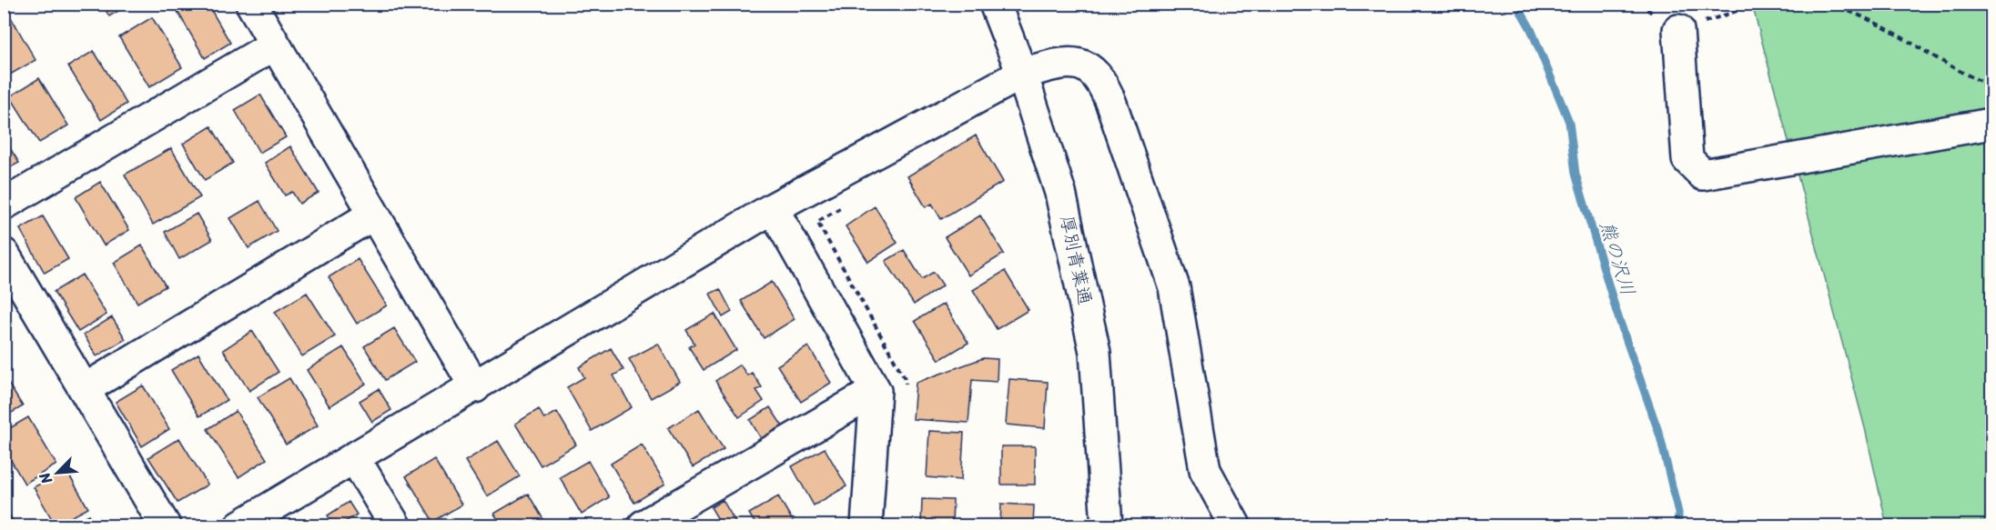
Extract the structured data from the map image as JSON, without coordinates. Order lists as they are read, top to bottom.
{
  "streets": {
    "street": ["厚別青葉通"]
  },
  "water": ["熊の沢川"],
  "north": "bottom left"
}
